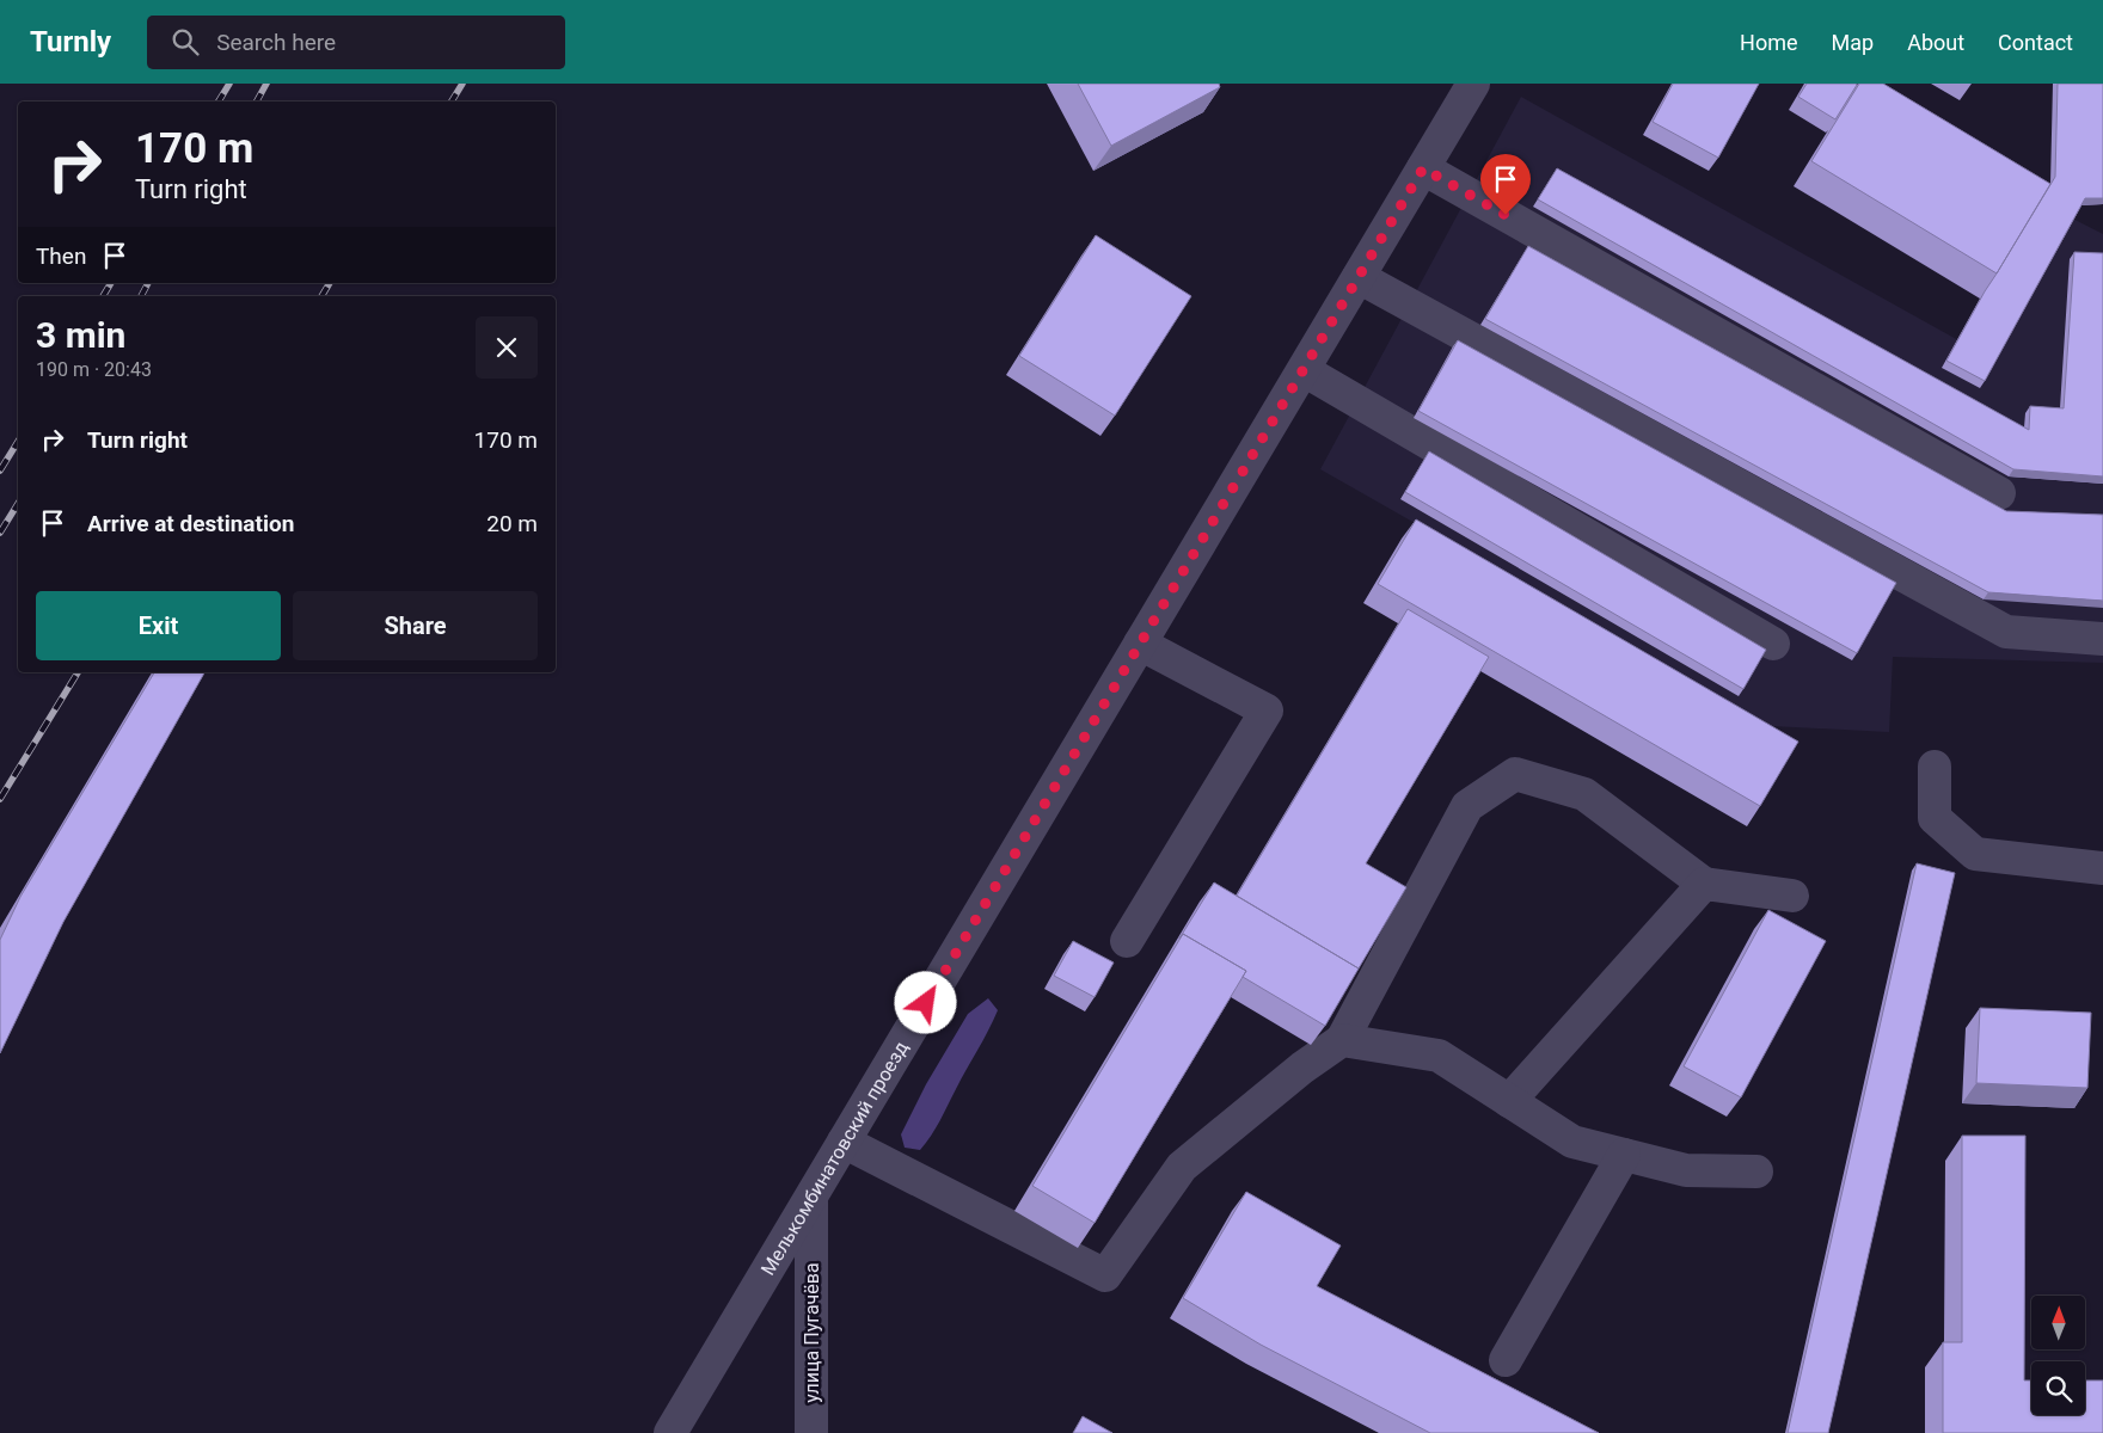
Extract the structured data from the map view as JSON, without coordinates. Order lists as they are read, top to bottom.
{
  "streets": {
    "street": ["Мелькомбинатовский проезд", "улица Пугачёва"]
  },
  "crossings": [
    ["Мелькомбинатовский проезд", "улица Пугачёва"]
  ],
  "north": "top",
  "page": {
    "header": "Turnly",
    "search": "Search here",
    "nav": [
      "Home",
      "Map",
      "About",
      "Contact"
    ],
    "turn": ["170 m", "Turn right"],
    "then": "Then",
    "heading": ["3 min", "190 m · 20:43"],
    "list": [
      {
        "name": "Turn right",
        "value": "170 m"
      },
      {
        "name": "Arrive at destination",
        "value": "20 m"
      }
    ],
    "buttons": ["Exit", "Share"]
  }
}
